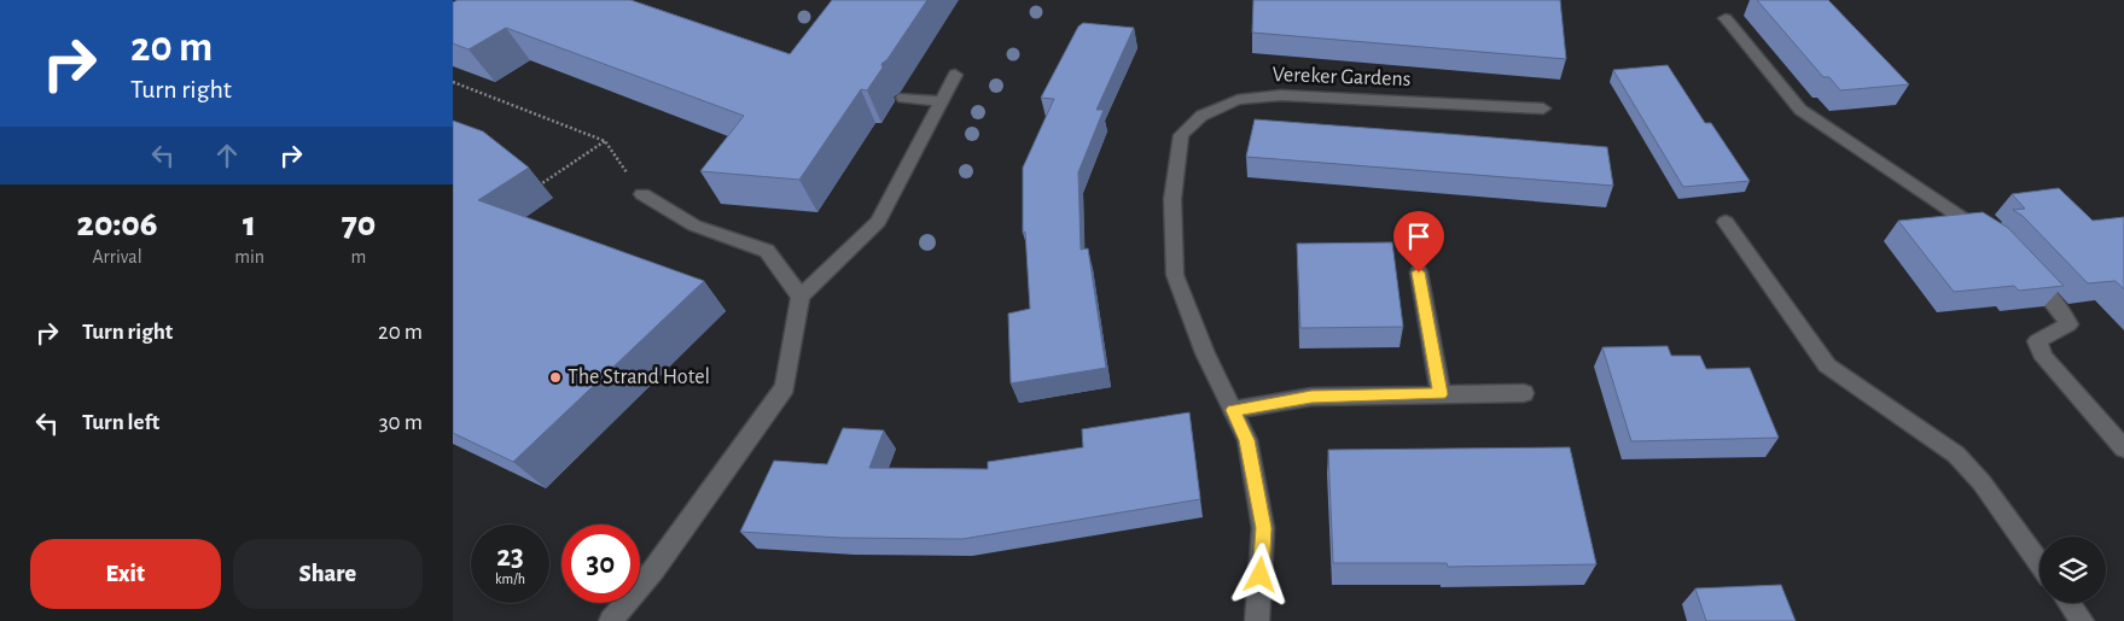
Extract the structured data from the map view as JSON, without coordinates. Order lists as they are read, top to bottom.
{
  "streets": {
    "street": ["Vereker Gardens"]
  },
  "places": ["The Strand Hotel"],
  "page": {
    "turn": ["20 m", "Turn right"],
    "eta": [
      "20:06",
      "Arrival",
      "1",
      "min",
      "70",
      "m"
    ],
    "list": [
      {
        "name": "Turn right",
        "value": "20 m"
      },
      {
        "name": "Turn left",
        "value": "30 m"
      }
    ],
    "speed": "23 km/h",
    "limit": "30",
    "buttons": ["Exit", "Share"]
  }
}
